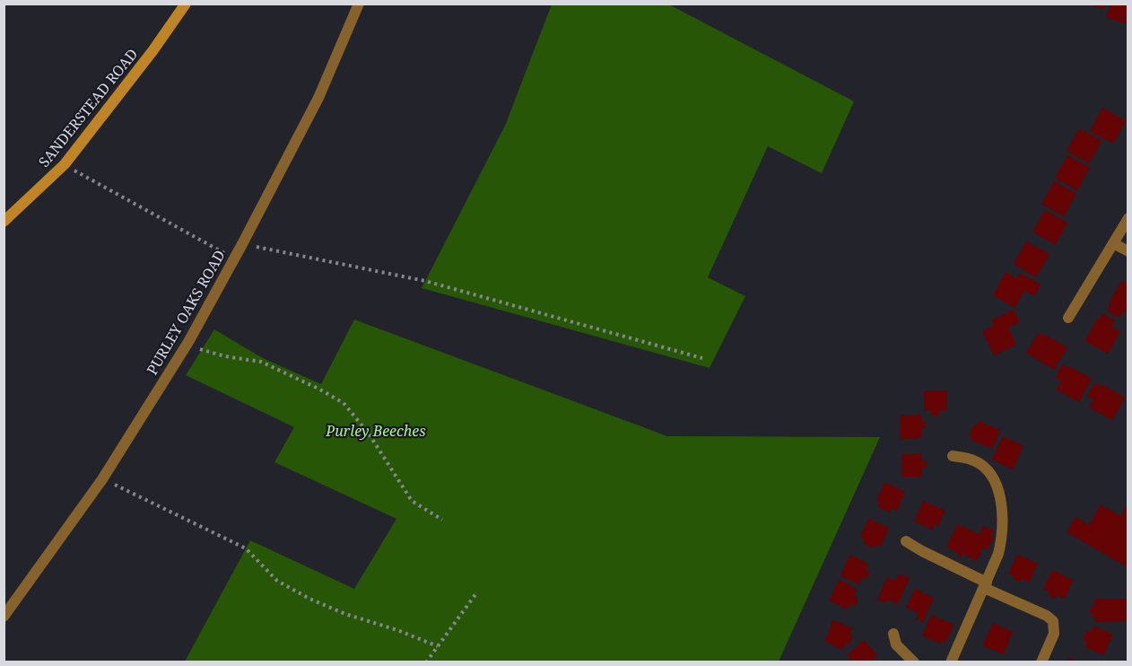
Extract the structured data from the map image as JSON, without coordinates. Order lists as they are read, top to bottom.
{
  "streets": {
    "main road": ["SANDERSTEAD ROAD"],
    "street": ["PURLEY OAKS ROAD"]
  },
  "parks": ["Purley Beeches"]
}
